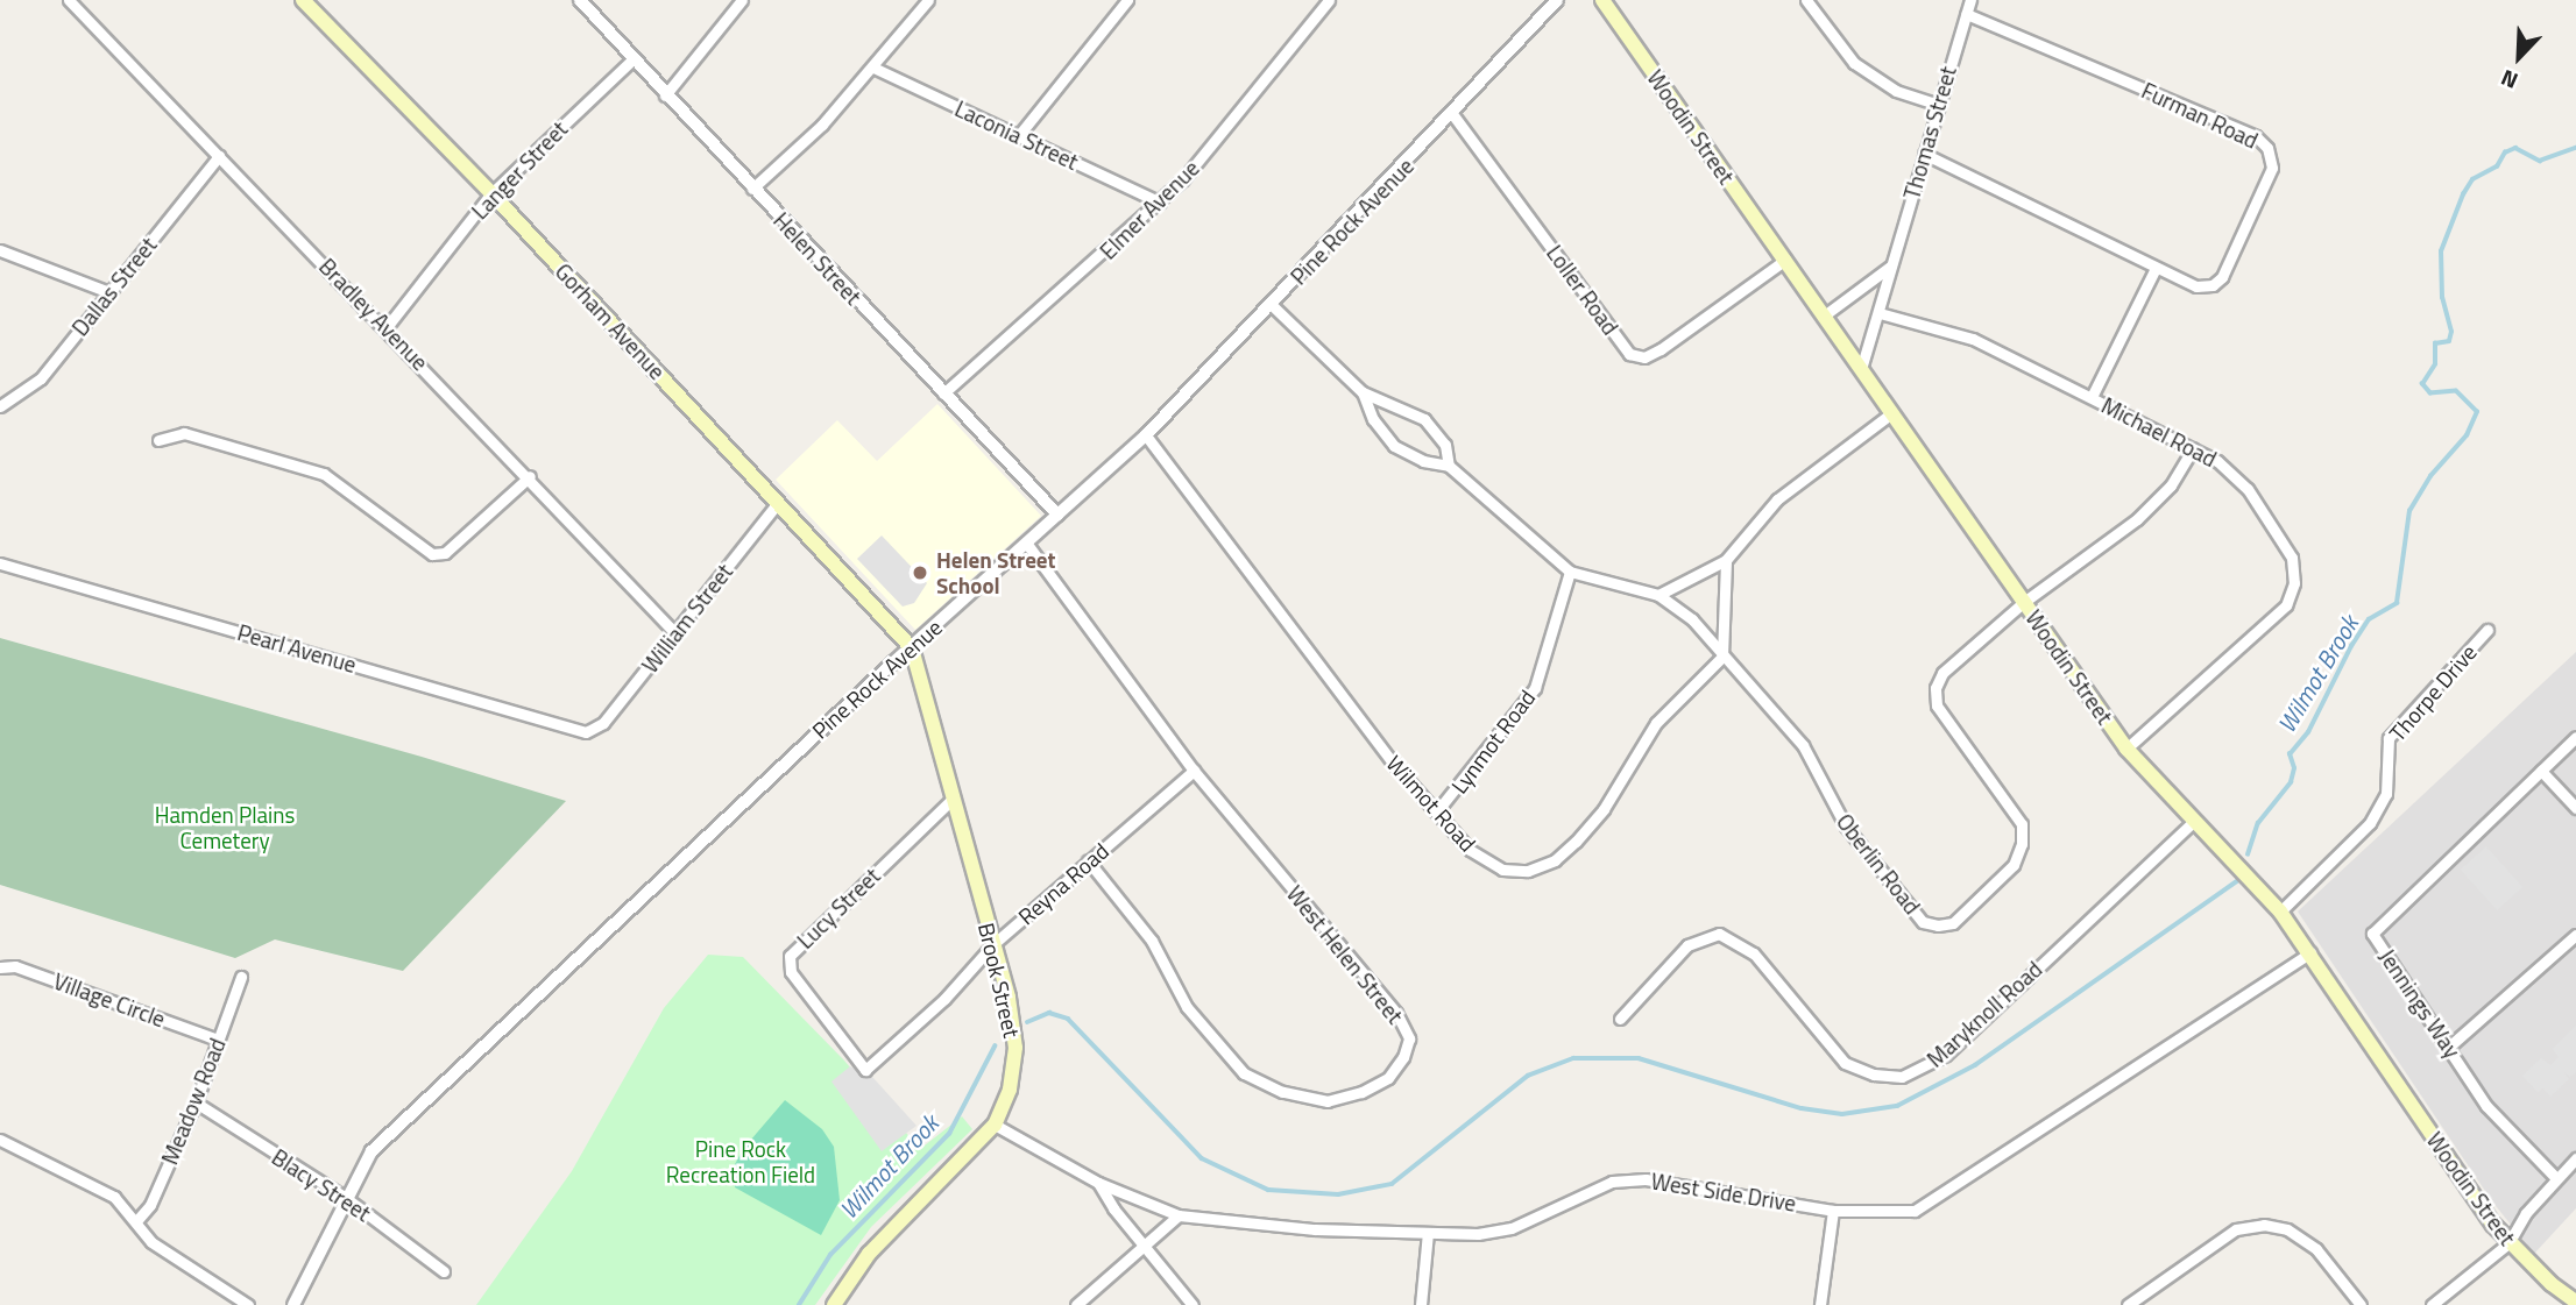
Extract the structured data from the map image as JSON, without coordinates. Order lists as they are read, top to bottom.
{
  "streets": {
    "main road": ["Woodin Street", "Gorham Avenue", "Brook Street"],
    "street": [
      "Furman Road",
      "Thomas Street",
      "Laconia Street",
      "Langer Street",
      "Elmer Avenue",
      "Pine Rock Avenue",
      "Helen Street",
      "Dallas Street",
      "Loller Road",
      "Bradley Avenue",
      "Michael Road",
      "William Street",
      "Pearl Avenue",
      "Thorpe Drive",
      "Lynmot Road",
      "Wilmot Road",
      "Oberlin Road",
      "Reyna Road",
      "Lucy Street",
      "West Helen Street",
      "Village Circle",
      "Jennings Way",
      "Maryknoll Road",
      "Meadow Road",
      "Blacy Street",
      "West Side Drive"
    ]
  },
  "crossings": [
    ["Furman Road", "Thomas Street"],
    ["Woodin Street", "Thomas Street"],
    ["Woodin Street", "Loller Road"],
    ["Woodin Street", "Michael Road"],
    ["Woodin Street", "Thorpe Drive"],
    ["Woodin Street", "Oberlin Road"],
    ["Woodin Street", "Maryknoll Road"],
    ["Woodin Street", "West Side Drive"],
    ["Thomas Street", "Michael Road"],
    ["Laconia Street", "Elmer Avenue"],
    ["Langer Street", "Helen Street"],
    ["Langer Street", "Bradley Avenue"],
    ["Langer Street", "Gorham Avenue"],
    ["Elmer Avenue", "Helen Street"],
    ["Pine Rock Avenue", "Helen Street"],
    ["Pine Rock Avenue", "Loller Road"],
    ["Pine Rock Avenue", "Gorham Avenue"],
    ["Pine Rock Avenue", "Wilmot Road"],
    ["Pine Rock Avenue", "Oberlin Road"],
    ["Pine Rock Avenue", "West Helen Street"],
    ["Pine Rock Avenue", "Brook Street"],
    ["Pine Rock Avenue", "Blacy Street"],
    ["Dallas Street", "Bradley Avenue"],
    ["Bradley Avenue", "William Street"],
    ["Gorham Avenue", "William Street"],
    ["Gorham Avenue", "Brook Street"],
    ["Michael Road", "Oberlin Road"],
    ["William Street", "Pearl Avenue"],
    ["Lynmot Road", "Wilmot Road"],
    ["Lynmot Road", "Oberlin Road"],
    ["Wilmot Road", "Oberlin Road"],
    ["Reyna Road", "Lucy Street"],
    ["Reyna Road", "West Helen Street"],
    ["Reyna Road", "Brook Street"],
    ["Lucy Street", "Brook Street"],
    ["Brook Street", "West Side Drive"],
    ["Village Circle", "Meadow Road"],
    ["Meadow Road", "Blacy Street"]
  ],
  "water": ["Wilmot Brook"],
  "parks": ["Hamden Plains Cemetery", "Pine Rock Recreation Field"],
  "places": ["Helen Street School"],
  "north": "bottom left"
}
